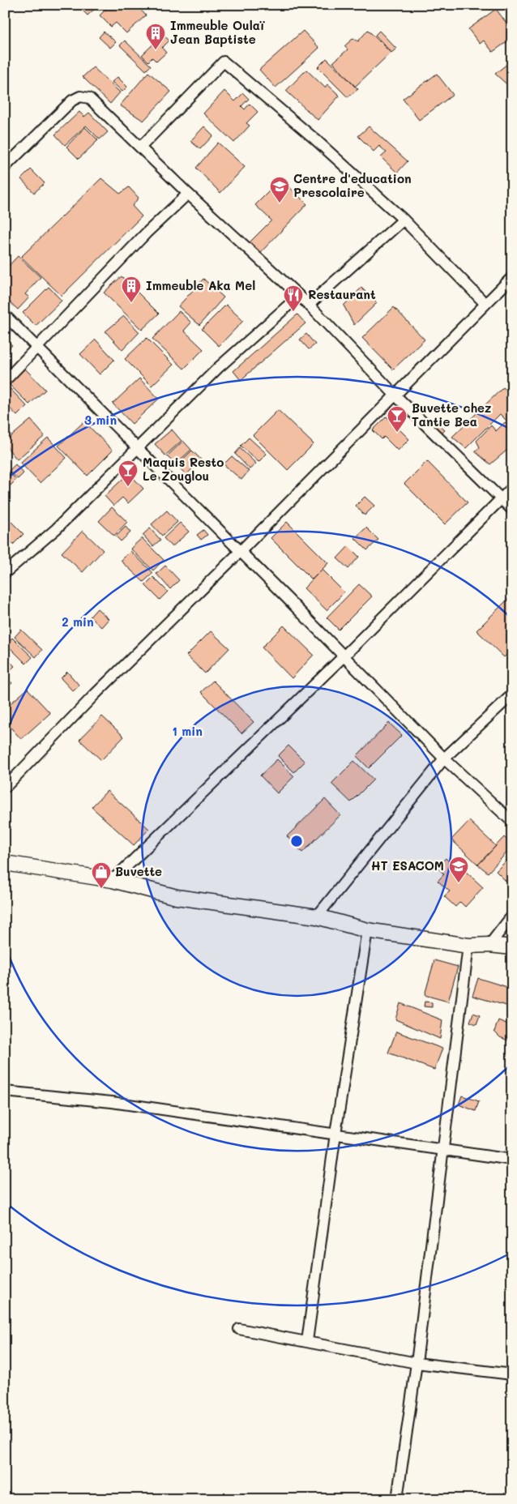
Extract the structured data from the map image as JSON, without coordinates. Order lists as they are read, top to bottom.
{
  "places": {
    "building": ["Immeuble Oulaï Jean Baptiste", "Immeuble Aka Mel"],
    "school or university": ["Centre d'education Prescolaire", "HT ESACOM"],
    "restaurant": ["Restaurant"],
    "bar": ["Buvette chez Tantie Bea", "Maquis Resto Le Zouglou"],
    "shop": ["Buvette"]
  },
  "rings": ["3 min", "2 min", "1 min"]
}
